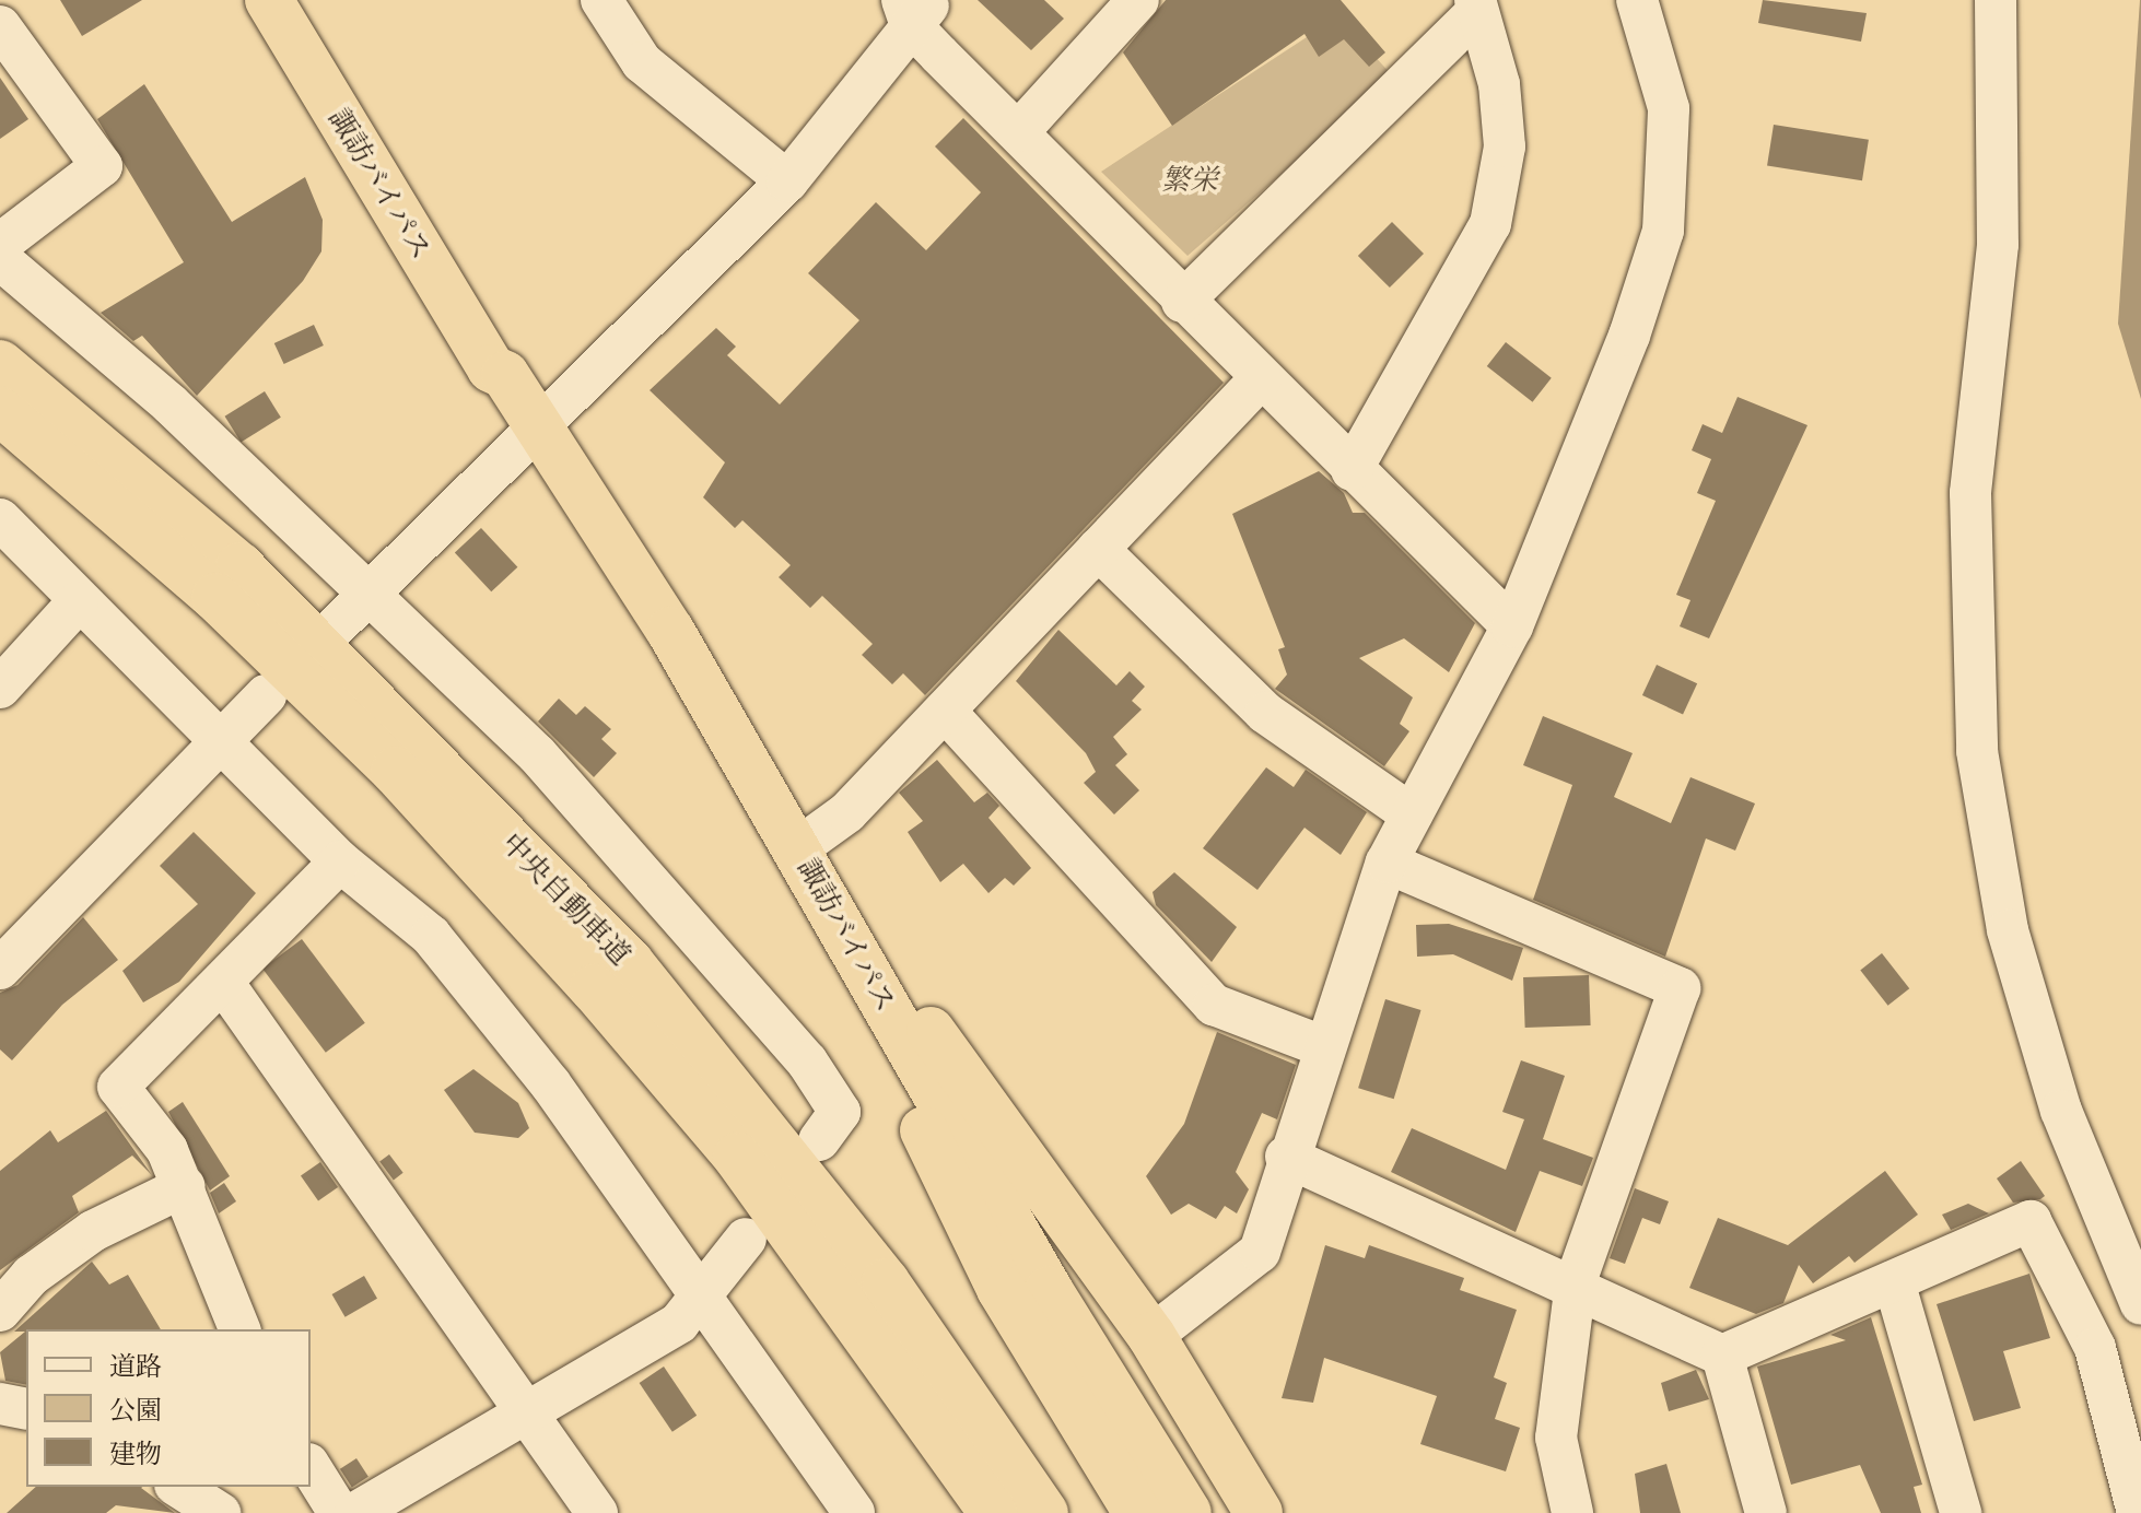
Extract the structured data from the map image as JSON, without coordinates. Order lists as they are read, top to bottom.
{
  "streets": {
    "highway": ["諏訪バイパス", "中央自動車道"]
  },
  "parks": ["繁栄"],
  "legend": ["道路", "公園", "建物"]
}
